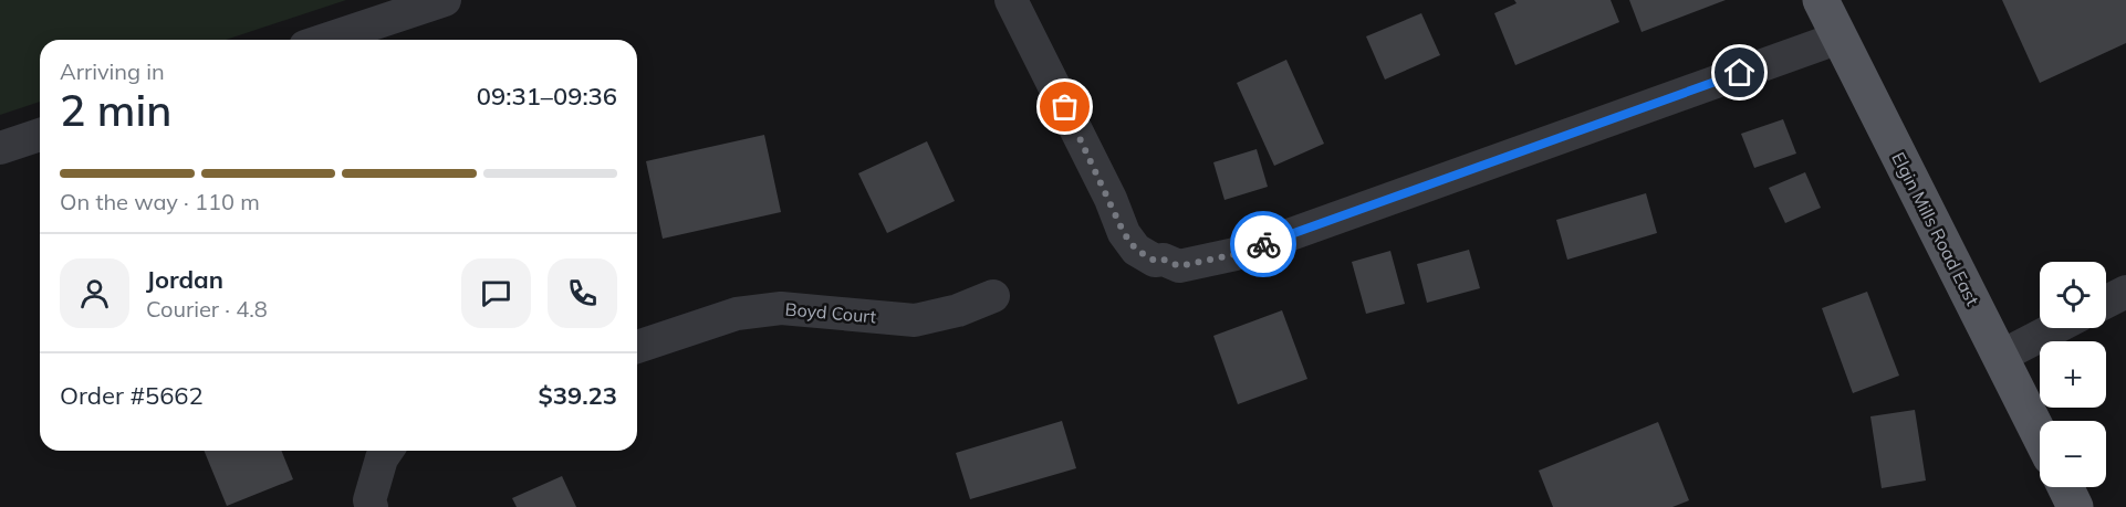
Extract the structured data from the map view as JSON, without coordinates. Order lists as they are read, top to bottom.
{
  "streets": {
    "main road": ["Elgin Mills Road East"],
    "street": ["Boyd Court"]
  },
  "page": {
    "heading": ["2 min", "Arriving in", "09:31–09:36"],
    "panel": [
      "Jordan",
      "Courier · 4.8",
      "Order #5662",
      "$39.23"
    ],
    "bar": "On the way · 110 m",
    "map_buttons": ["+", "−"]
  }
}
